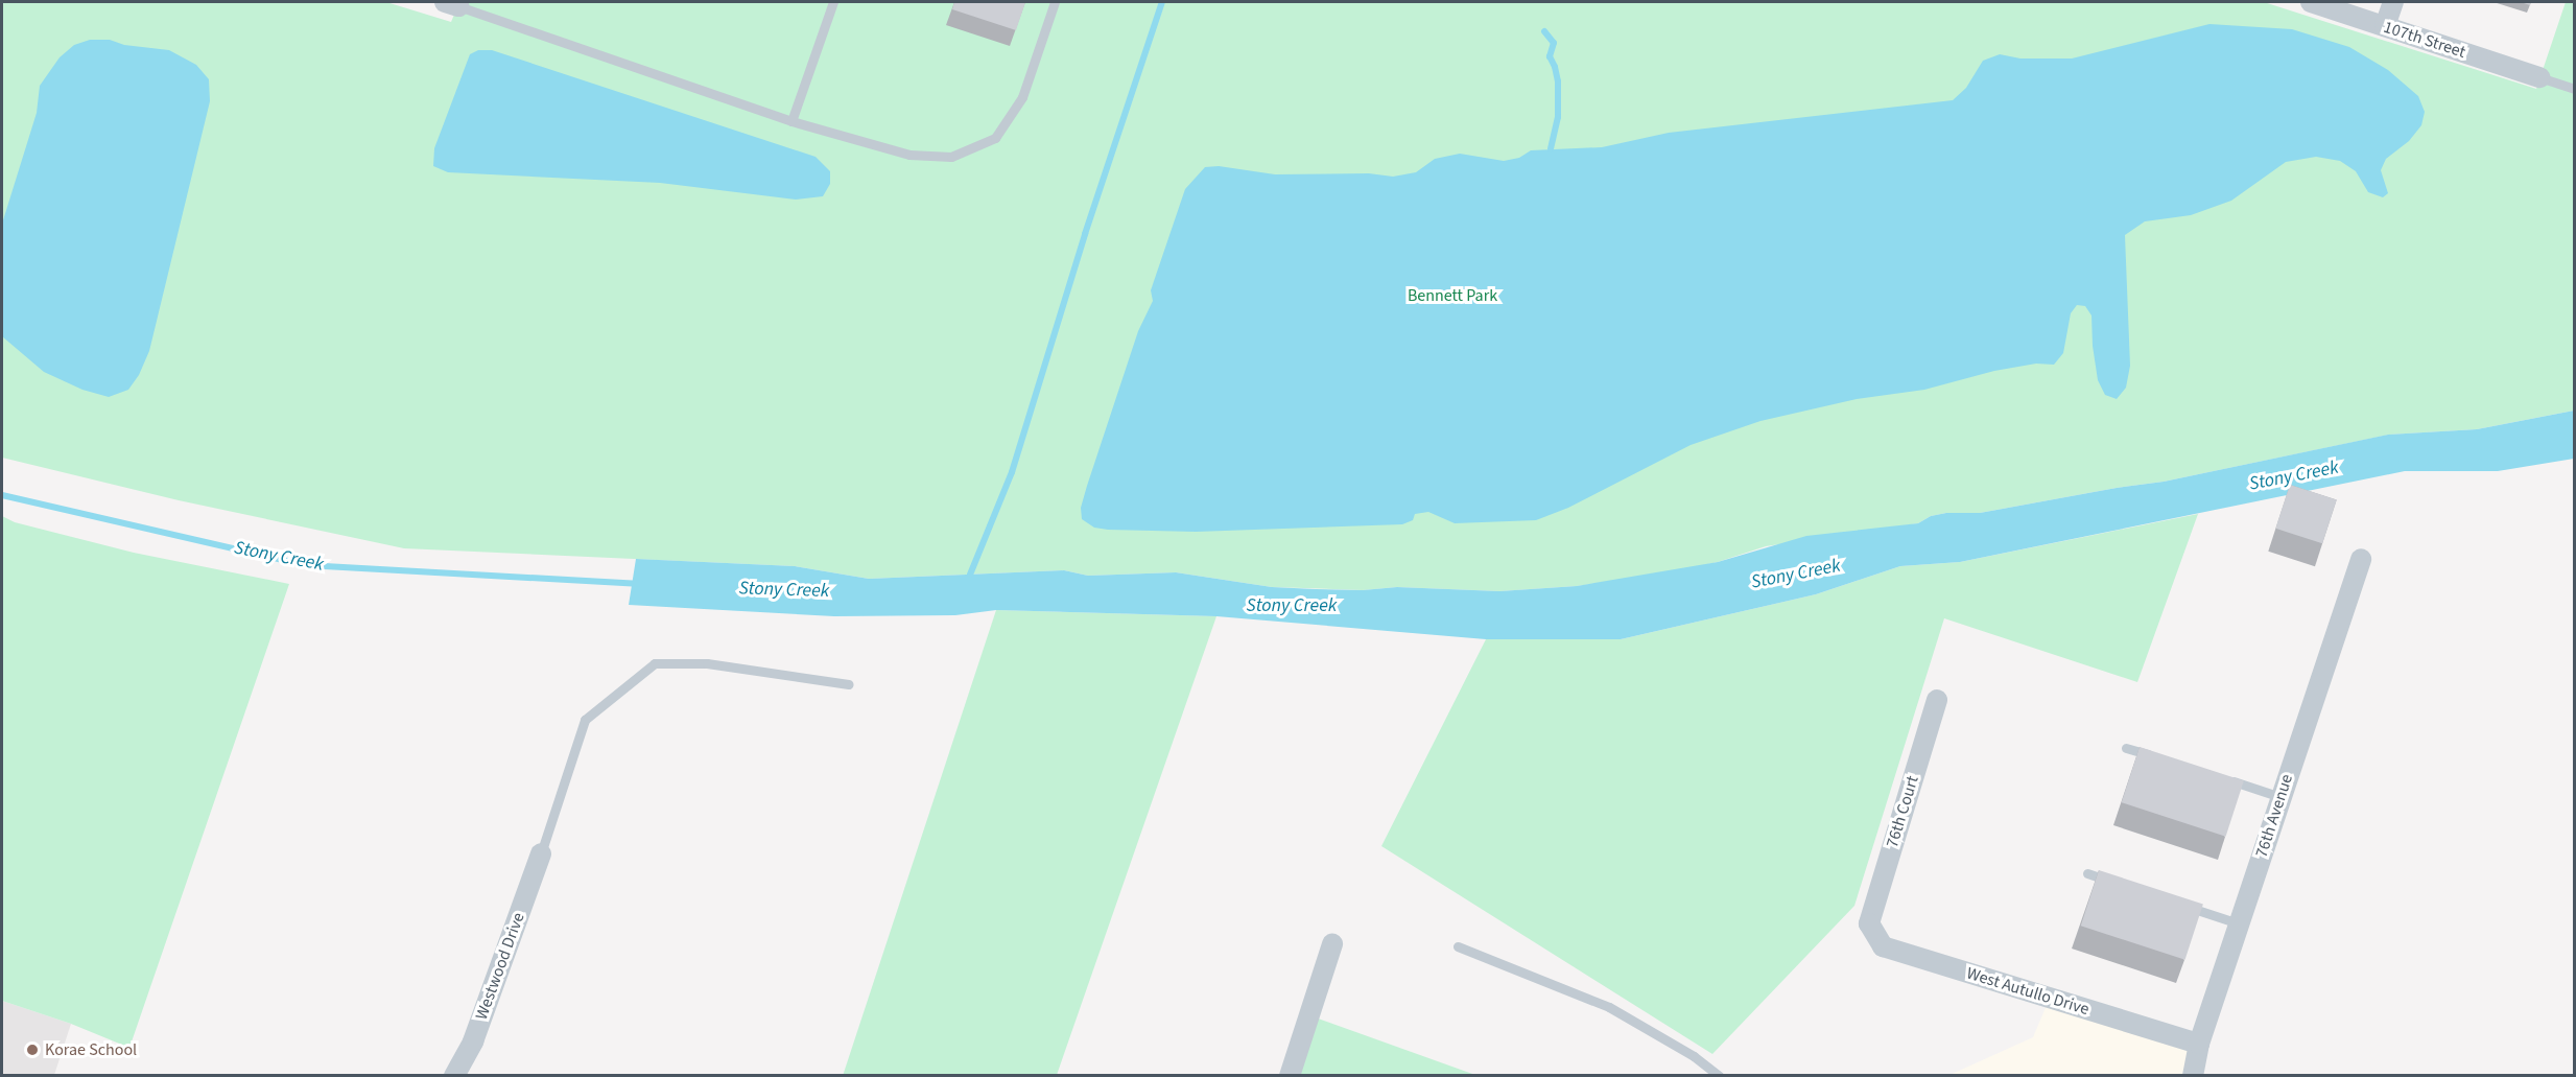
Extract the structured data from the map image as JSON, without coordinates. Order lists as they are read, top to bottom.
{
  "streets": {
    "street": [
      "107th Street",
      "76th Court",
      "76th Avenue",
      "Westwood Drive",
      "West Autullo Drive"
    ]
  },
  "crossings": [
    ["76th Court", "West Autullo Drive"],
    ["76th Avenue", "West Autullo Drive"]
  ],
  "water": ["Stony Creek"],
  "parks": ["Bennett Park"],
  "places": ["Korae School"]
}
